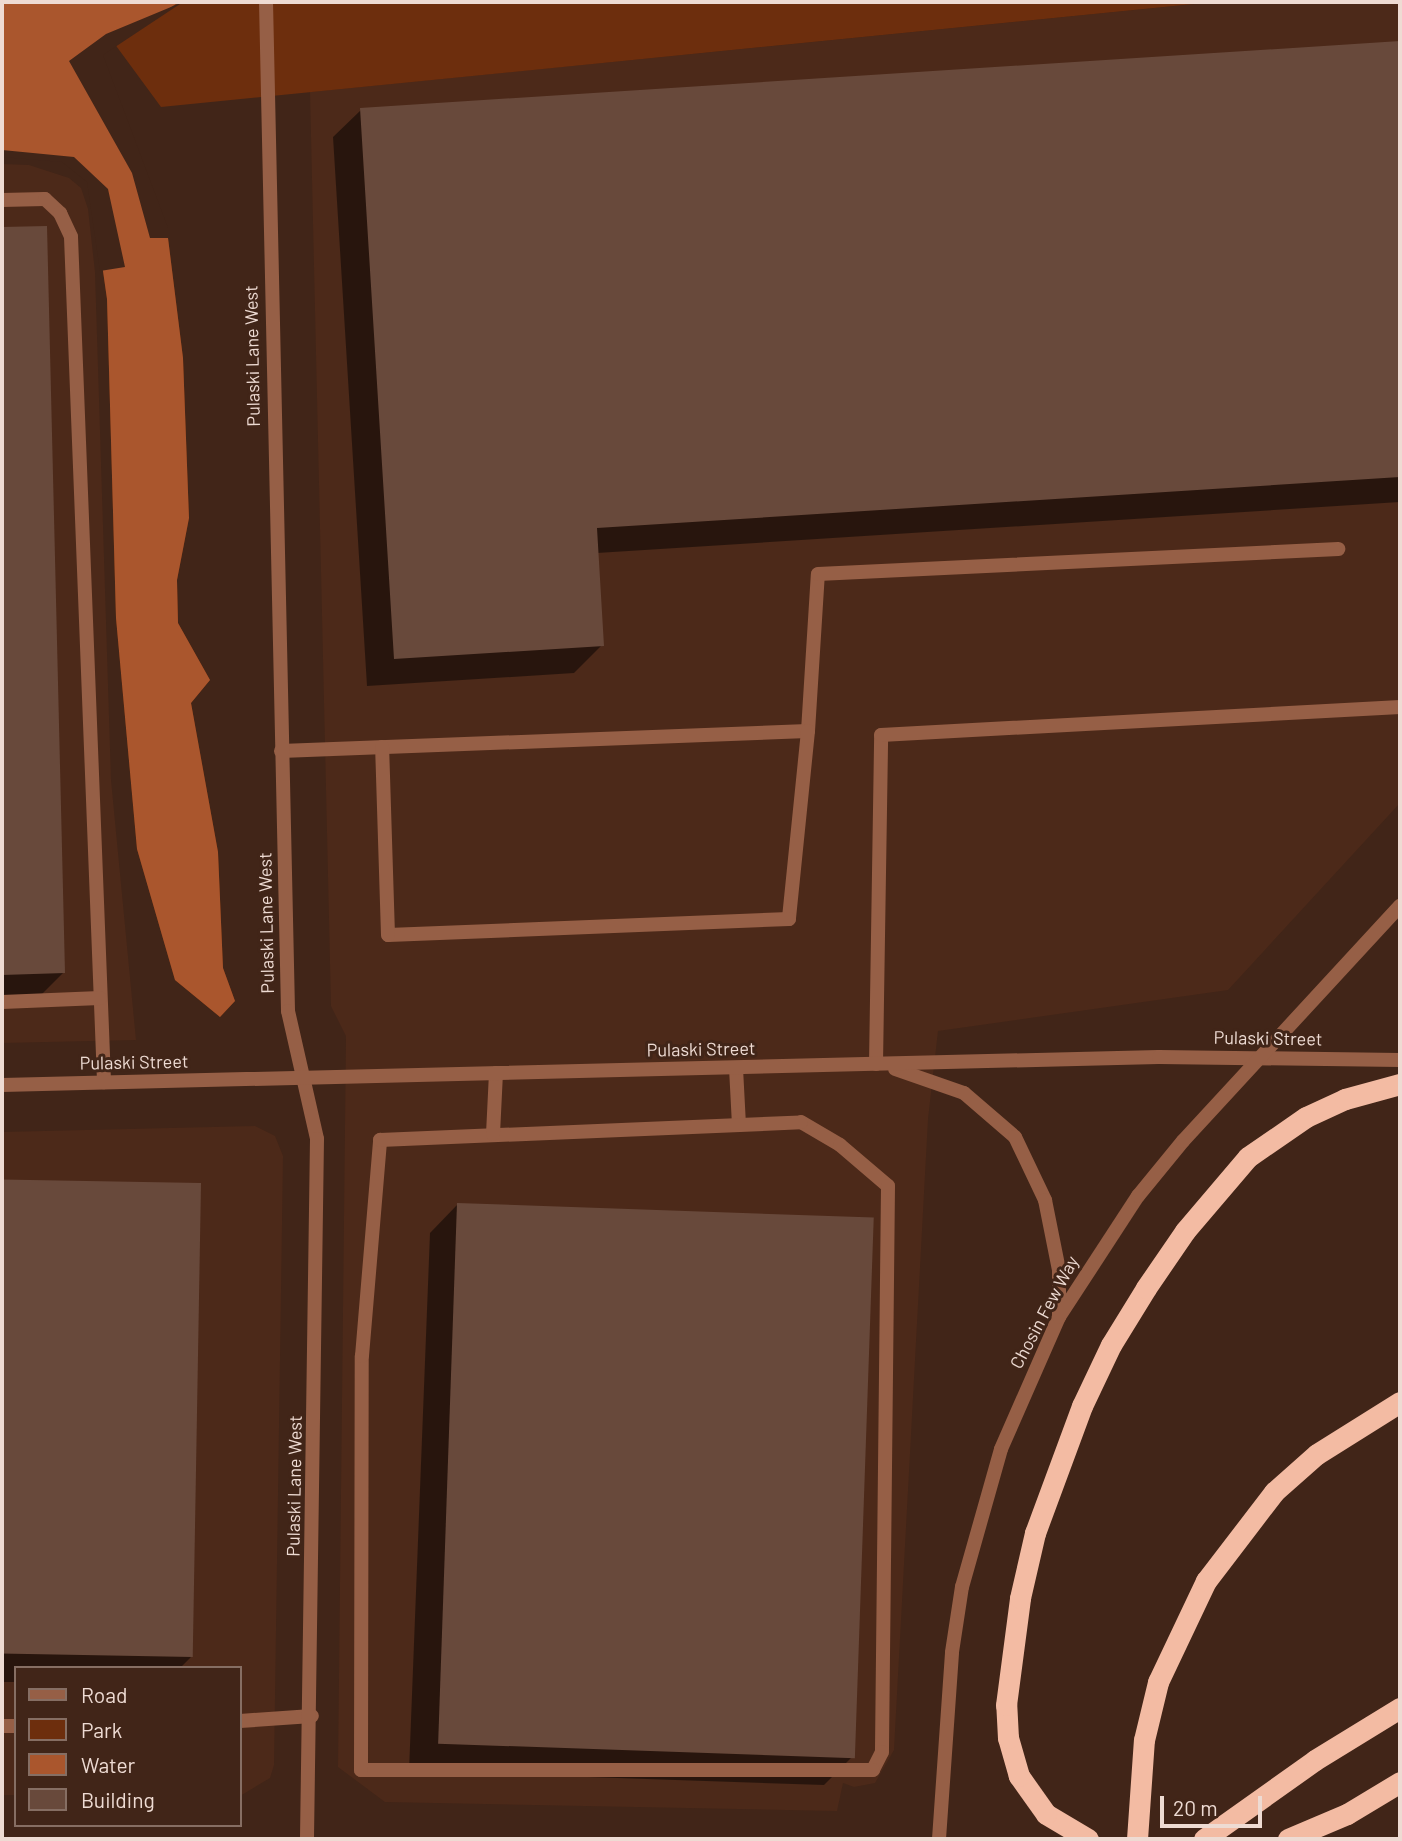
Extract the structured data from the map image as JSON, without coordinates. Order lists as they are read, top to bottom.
{
  "streets": {
    "street": ["Pulaski Lane West", "Pulaski Street", "Chosin Few Way"]
  },
  "crossings": [
    ["Pulaski Lane West", "Pulaski Street"],
    ["Pulaski Street", "Chosin Few Way"]
  ],
  "legend": [
    "Road",
    "Park",
    "Water",
    "Building"
  ],
  "scale_bar": "20 m"
}
